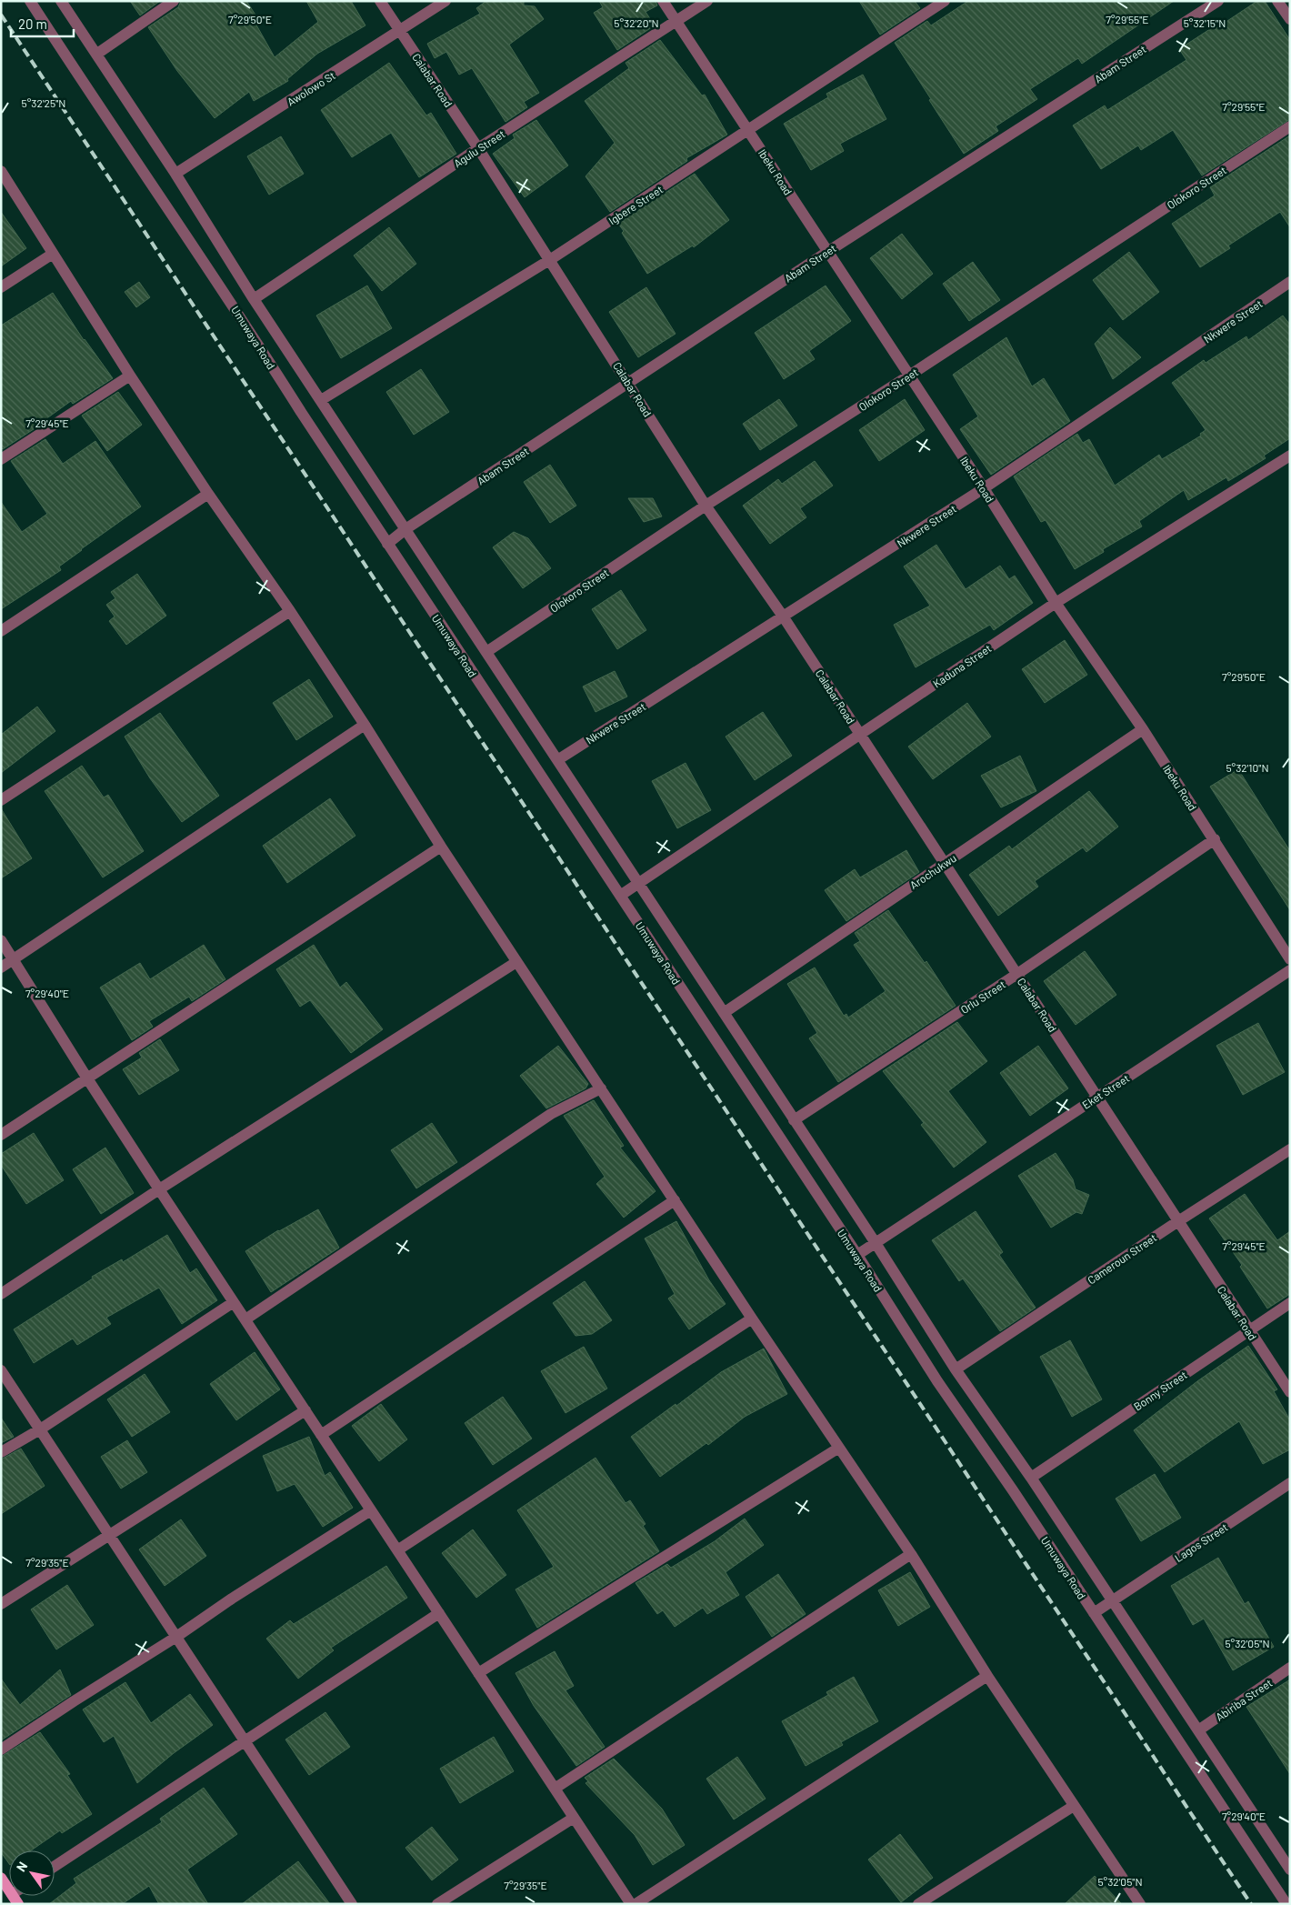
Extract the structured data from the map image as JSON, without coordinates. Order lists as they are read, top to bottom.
{
  "streets": {
    "street": [
      "Abam Street",
      "Calabar Road",
      "Awolowo St",
      "Agulu Street",
      "Ibeku Road",
      "Olokoro Street",
      "Igbere Street",
      "Nkwere Street",
      "Umuwaya Road",
      "Kaduna Street",
      "Arochukwu",
      "Orlu Street",
      "Eket Street",
      "Cameroun Street",
      "Bonny Street",
      "Lagos Street",
      "Abiriba Street"
    ]
  },
  "crossings": [
    ["Abam Street", "Calabar Road"],
    ["Abam Street", "Ibeku Road"],
    ["Abam Street", "Umuwaya Road"],
    ["Calabar Road", "Awolowo St"],
    ["Calabar Road", "Agulu Street"],
    ["Calabar Road", "Olokoro Street"],
    ["Calabar Road", "Igbere Street"],
    ["Calabar Road", "Nkwere Street"],
    ["Calabar Road", "Kaduna Street"],
    ["Calabar Road", "Arochukwu"],
    ["Calabar Road", "Orlu Street"],
    ["Calabar Road", "Eket Street"],
    ["Calabar Road", "Cameroun Street"],
    ["Calabar Road", "Bonny Street"],
    ["Awolowo St", "Umuwaya Road"],
    ["Agulu Street", "Ibeku Road"],
    ["Agulu Street", "Umuwaya Road"],
    ["Ibeku Road", "Olokoro Street"],
    ["Ibeku Road", "Igbere Street"],
    ["Ibeku Road", "Nkwere Street"],
    ["Ibeku Road", "Kaduna Street"],
    ["Ibeku Road", "Arochukwu"],
    ["Ibeku Road", "Orlu Street"],
    ["Olokoro Street", "Umuwaya Road"],
    ["Igbere Street", "Umuwaya Road"],
    ["Nkwere Street", "Umuwaya Road"],
    ["Umuwaya Road", "Kaduna Street"],
    ["Umuwaya Road", "Arochukwu"],
    ["Umuwaya Road", "Orlu Street"],
    ["Umuwaya Road", "Eket Street"],
    ["Umuwaya Road", "Cameroun Street"],
    ["Umuwaya Road", "Bonny Street"],
    ["Umuwaya Road", "Lagos Street"],
    ["Umuwaya Road", "Abiriba Street"]
  ],
  "scale_bar": "20 m",
  "north": "top left",
  "coordinates": [
    "7°29'50\"E",
    "7°29'55\"E",
    "5°32'20\"N",
    "5°32'15\"N",
    "5°32'25\"N",
    "7°29'45\"E",
    "5°32'10\"N",
    "7°29'40\"E",
    "7°29'35\"E",
    "5°32'05\"N"
  ]
}
